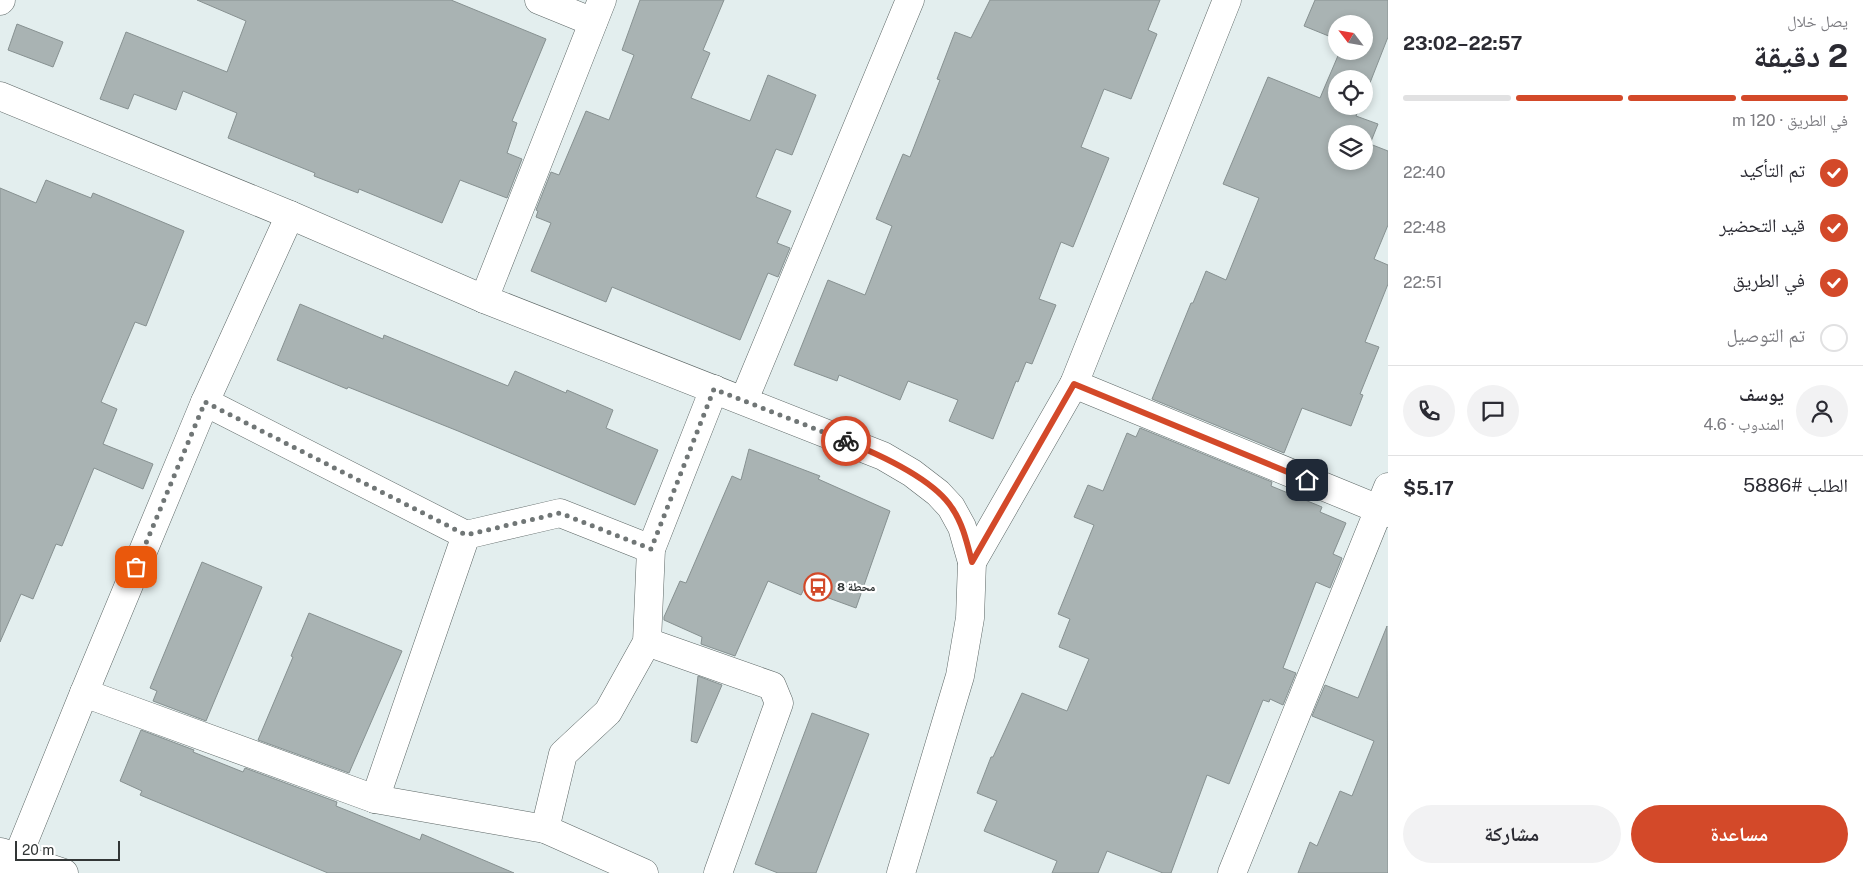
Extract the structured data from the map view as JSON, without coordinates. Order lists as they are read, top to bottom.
{
  "places": {
    "bus stop": ["محطة 8"]
  },
  "scale_bar": "20 m",
  "north": "top left",
  "page": {
    "heading": ["2 دقيقة", "يصل خلال", "22:57–23:02"],
    "panel": [
      "يوسف",
      "المندوب · 4.6",
      "الطلب #5886",
      "$5.17"
    ],
    "bar": "في الطريق · 120 m",
    "list": [
      ["تم التأكيد", "22:40"],
      ["قيد التحضير", "22:48"],
      ["في الطريق", "22:51"],
      "تم التوصيل"
    ],
    "buttons": ["مساعدة", "مشاركة"],
    "scale": "20 m"
  }
}
